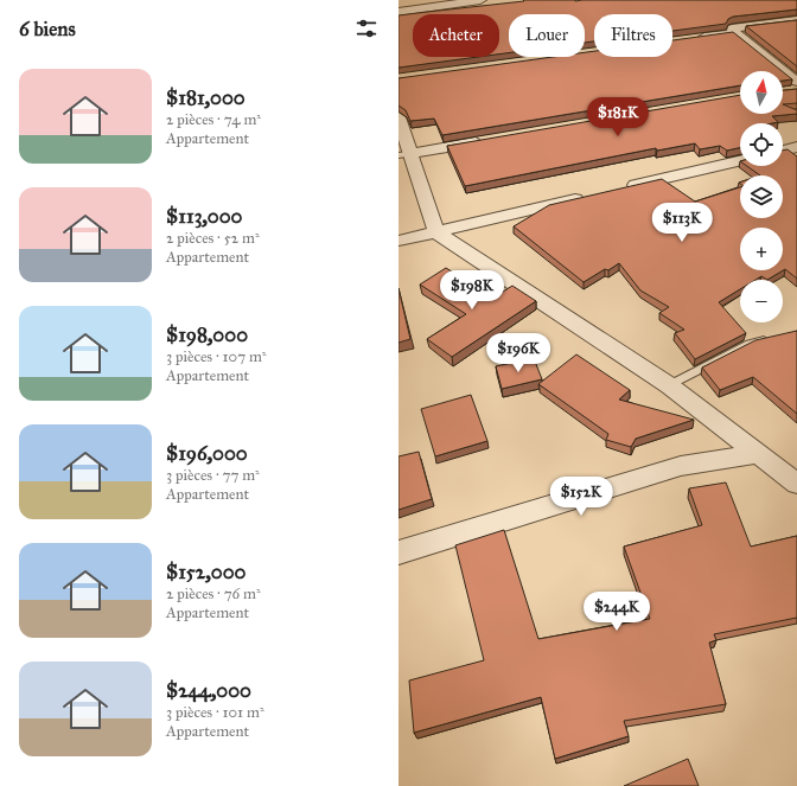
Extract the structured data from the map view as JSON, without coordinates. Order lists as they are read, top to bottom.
{
  "north": "top",
  "page": {
    "heading": "6 biens",
    "chip": ["Acheter", "Louer", "Filtres"],
    "list": [
      {
        "name": "$181,000",
        "note": "2 pièces · 74 m² · Appartement"
      },
      {
        "name": "$113,000",
        "note": "2 pièces · 52 m² · Appartement"
      },
      {
        "name": "$198,000",
        "note": "3 pièces · 107 m² · Appartement"
      },
      {
        "name": "$196,000",
        "note": "3 pièces · 77 m² · Appartement"
      },
      {
        "name": "$152,000",
        "note": "2 pièces · 76 m² · Appartement"
      },
      {
        "name": "$244,000",
        "note": "3 pièces · 101 m² · Appartement"
      }
    ],
    "map_buttons": ["+", "−"],
    "price": [
      "$181K",
      "$113K",
      "$198K",
      "$196K",
      "$152K",
      "$244K"
    ]
  }
}
